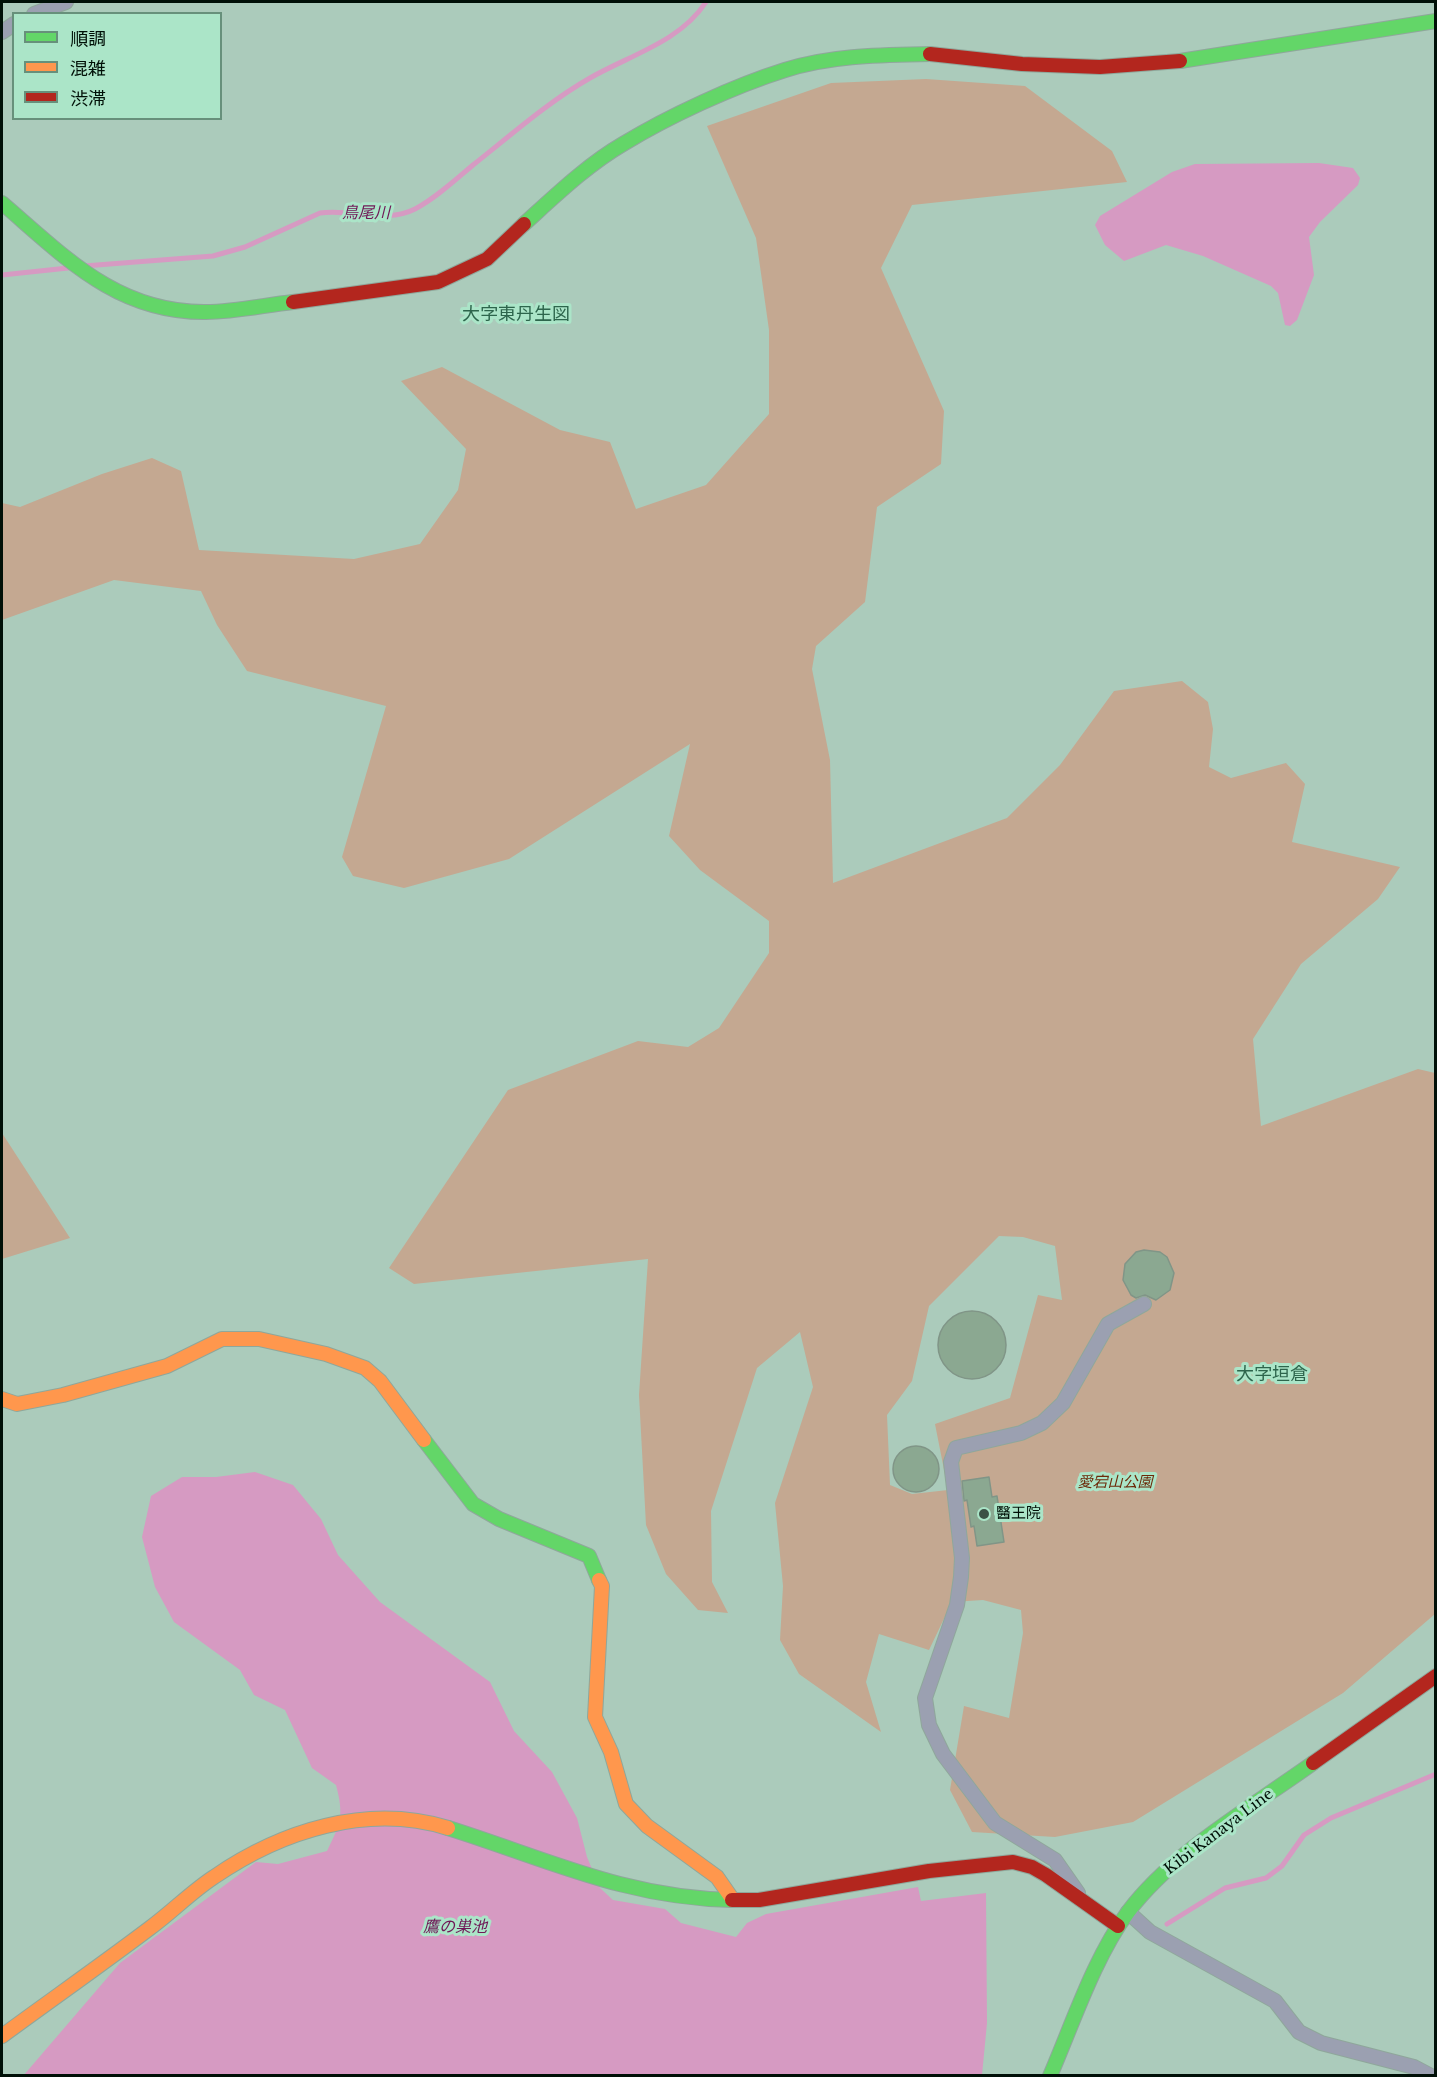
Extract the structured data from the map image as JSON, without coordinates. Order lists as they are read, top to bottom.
{
  "streets": {
    "street": ["Kibi Kanaya Line"]
  },
  "districts": ["大字東丹生図", "大字垣倉"],
  "water": ["鳥尾川", "鷹の巣池"],
  "parks": ["愛宕山公園"],
  "places": ["醫王院"],
  "legend": ["順調", "混雑", "渋滞"]
}
